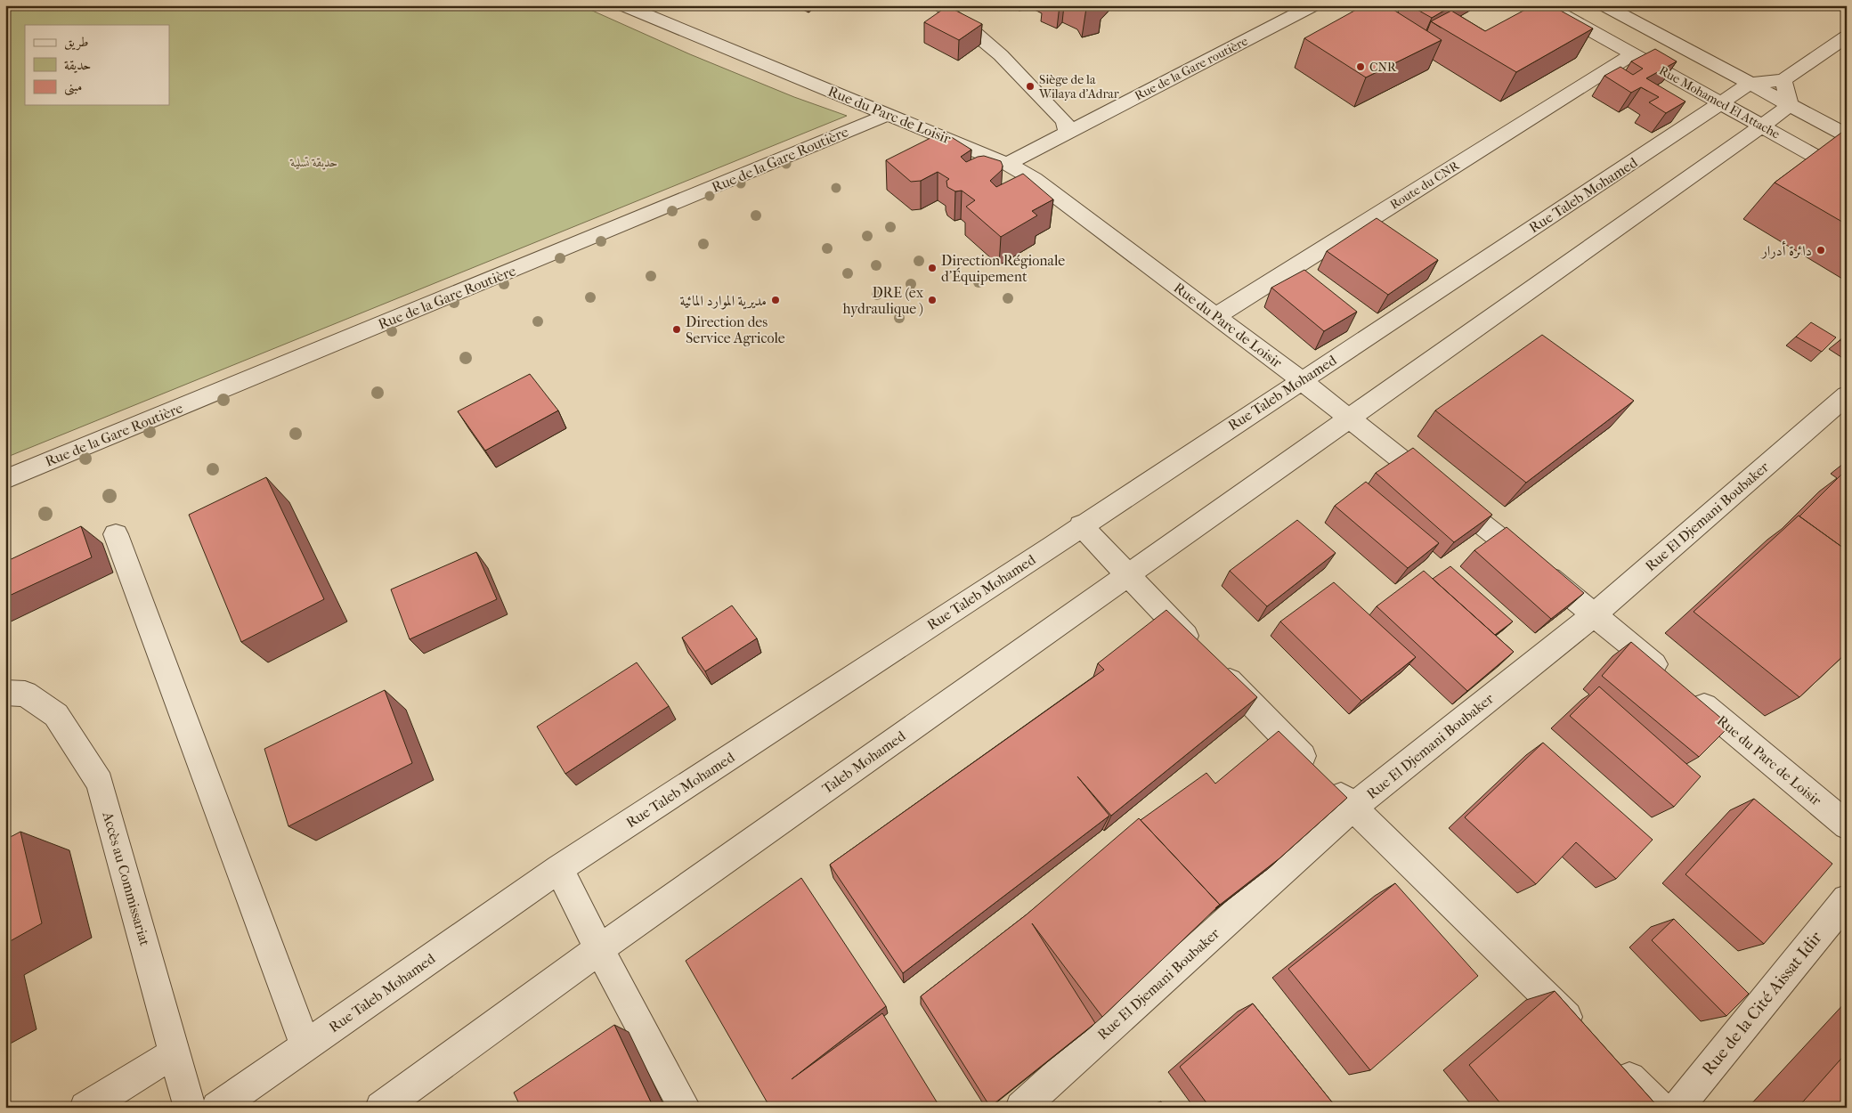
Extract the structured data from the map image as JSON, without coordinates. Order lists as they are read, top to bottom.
{
  "streets": {
    "street": [
      "Rue de la Gare routière",
      "Rue Mohamed El Attache",
      "Rue du Parc de Loisir",
      "Rue de la Gare Routière",
      "Route du CNR",
      "Rue Taleb Mohamed",
      "Rue El Djemani Boubaker",
      "Taleb Mohamed",
      "Accès au Commissariat",
      "Rue de la Cité Aissat Idir"
    ]
  },
  "crossings": [
    ["Rue de la Gare routière", "Rue du Parc de Loisir"],
    ["Rue Mohamed El Attache", "Route du CNR"],
    ["Rue Mohamed El Attache", "Rue Taleb Mohamed"],
    ["Rue du Parc de Loisir", "Rue de la Gare Routière"],
    ["Rue du Parc de Loisir", "Route du CNR"],
    ["Rue du Parc de Loisir", "Rue Taleb Mohamed"],
    ["Rue du Parc de Loisir", "Rue El Djemani Boubaker"]
  ],
  "parks": ["حديقة تسلية"],
  "places": [
    "CNR",
    "Siège de la Wilaya d'Adrar",
    "دائرة أدرار",
    "Direction Régionale d'Équipement",
    "مديرية الموارد المائية",
    "DRE (ex hydraulique )",
    "Direction des Service Agricole"
  ],
  "legend": ["طريق", "حديقة", "مبنى"]
}
